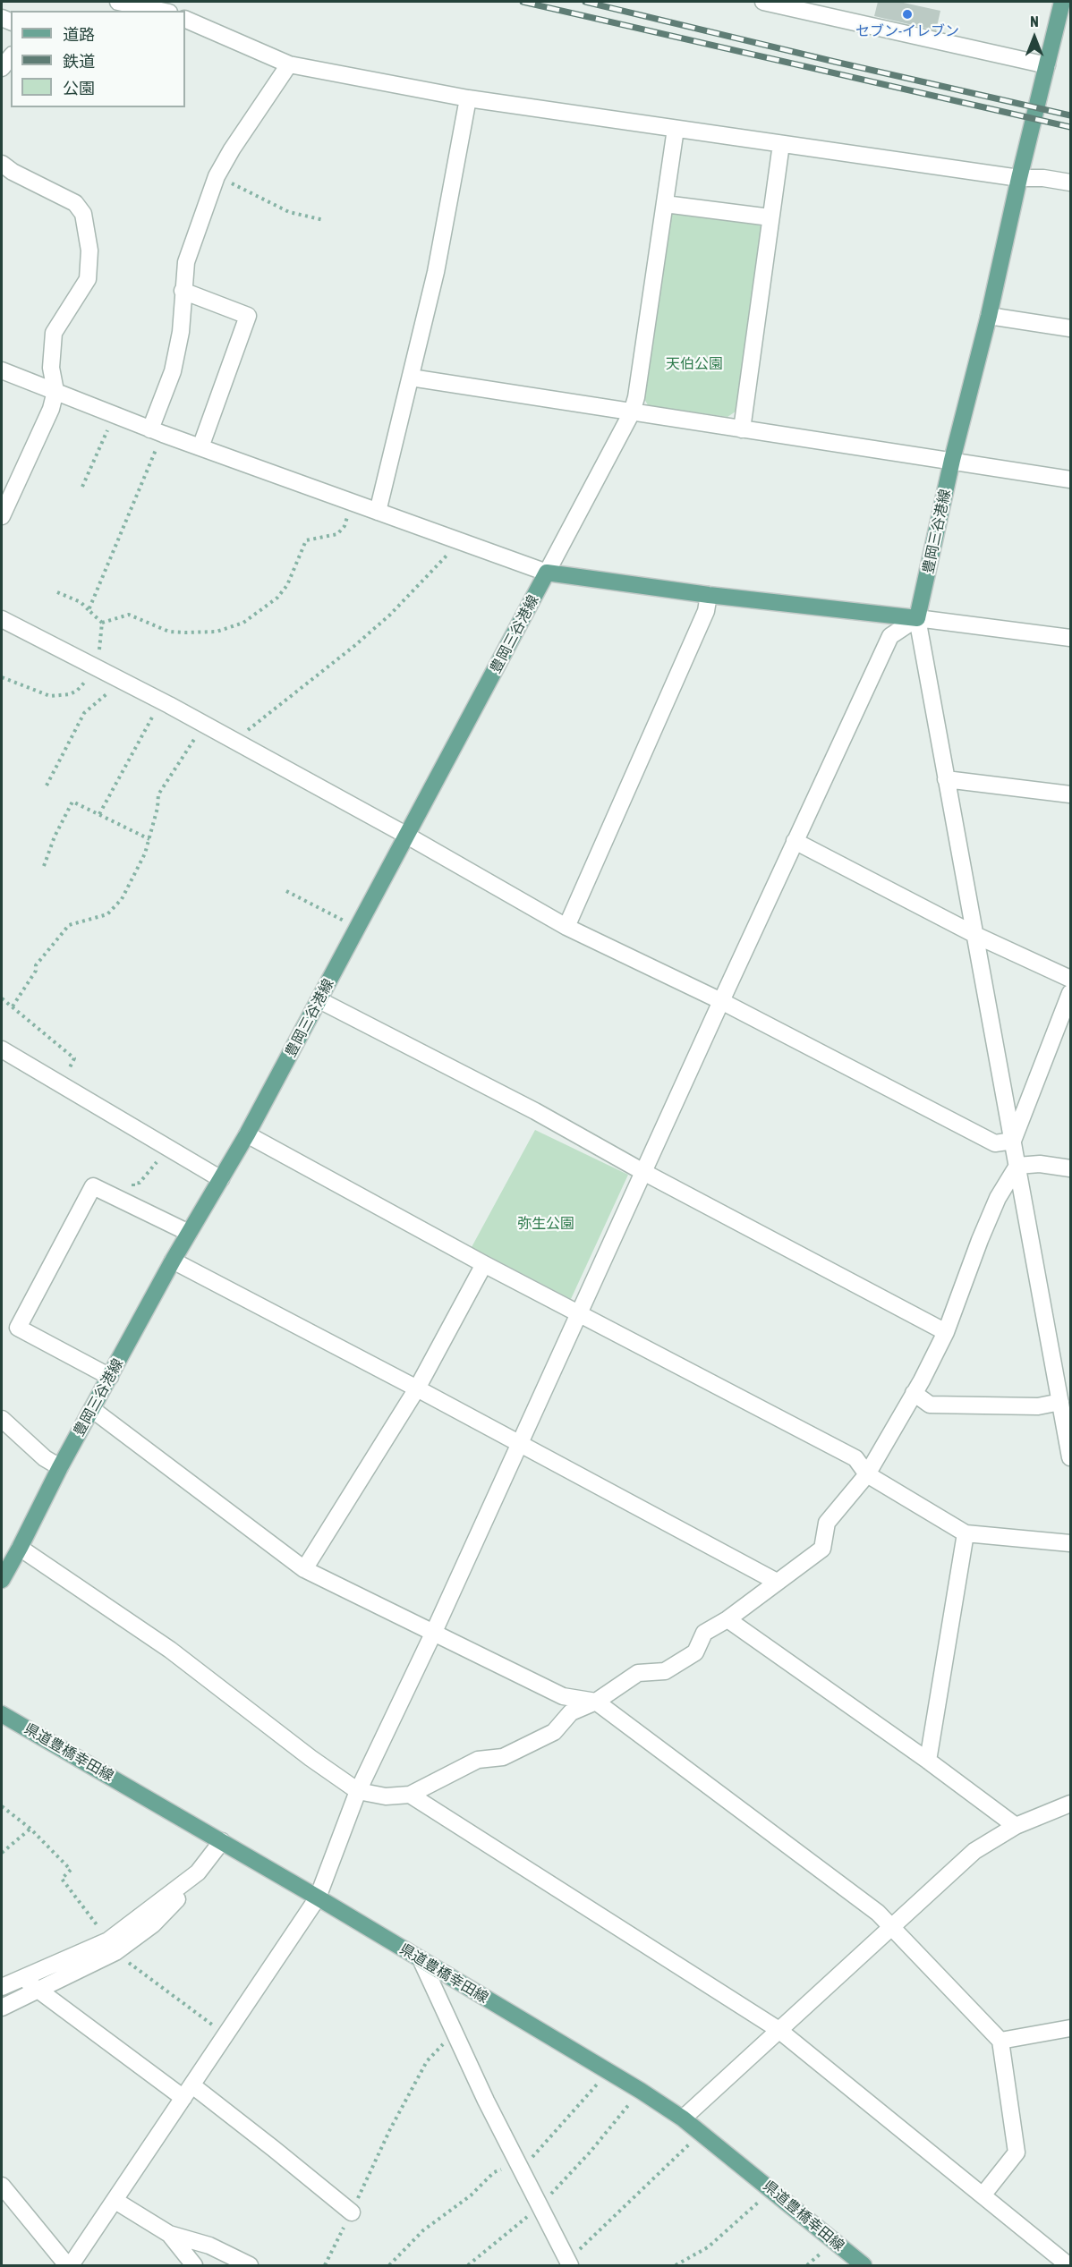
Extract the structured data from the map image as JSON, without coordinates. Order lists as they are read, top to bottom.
{
  "streets": {
    "main road": ["豊岡三谷港線", "県道豊橋幸田線"]
  },
  "parks": ["天伯公園", "弥生公園"],
  "places": ["セブン-イレブン"],
  "legend": ["道路", "鉄道", "公園"],
  "north": "top"
}
